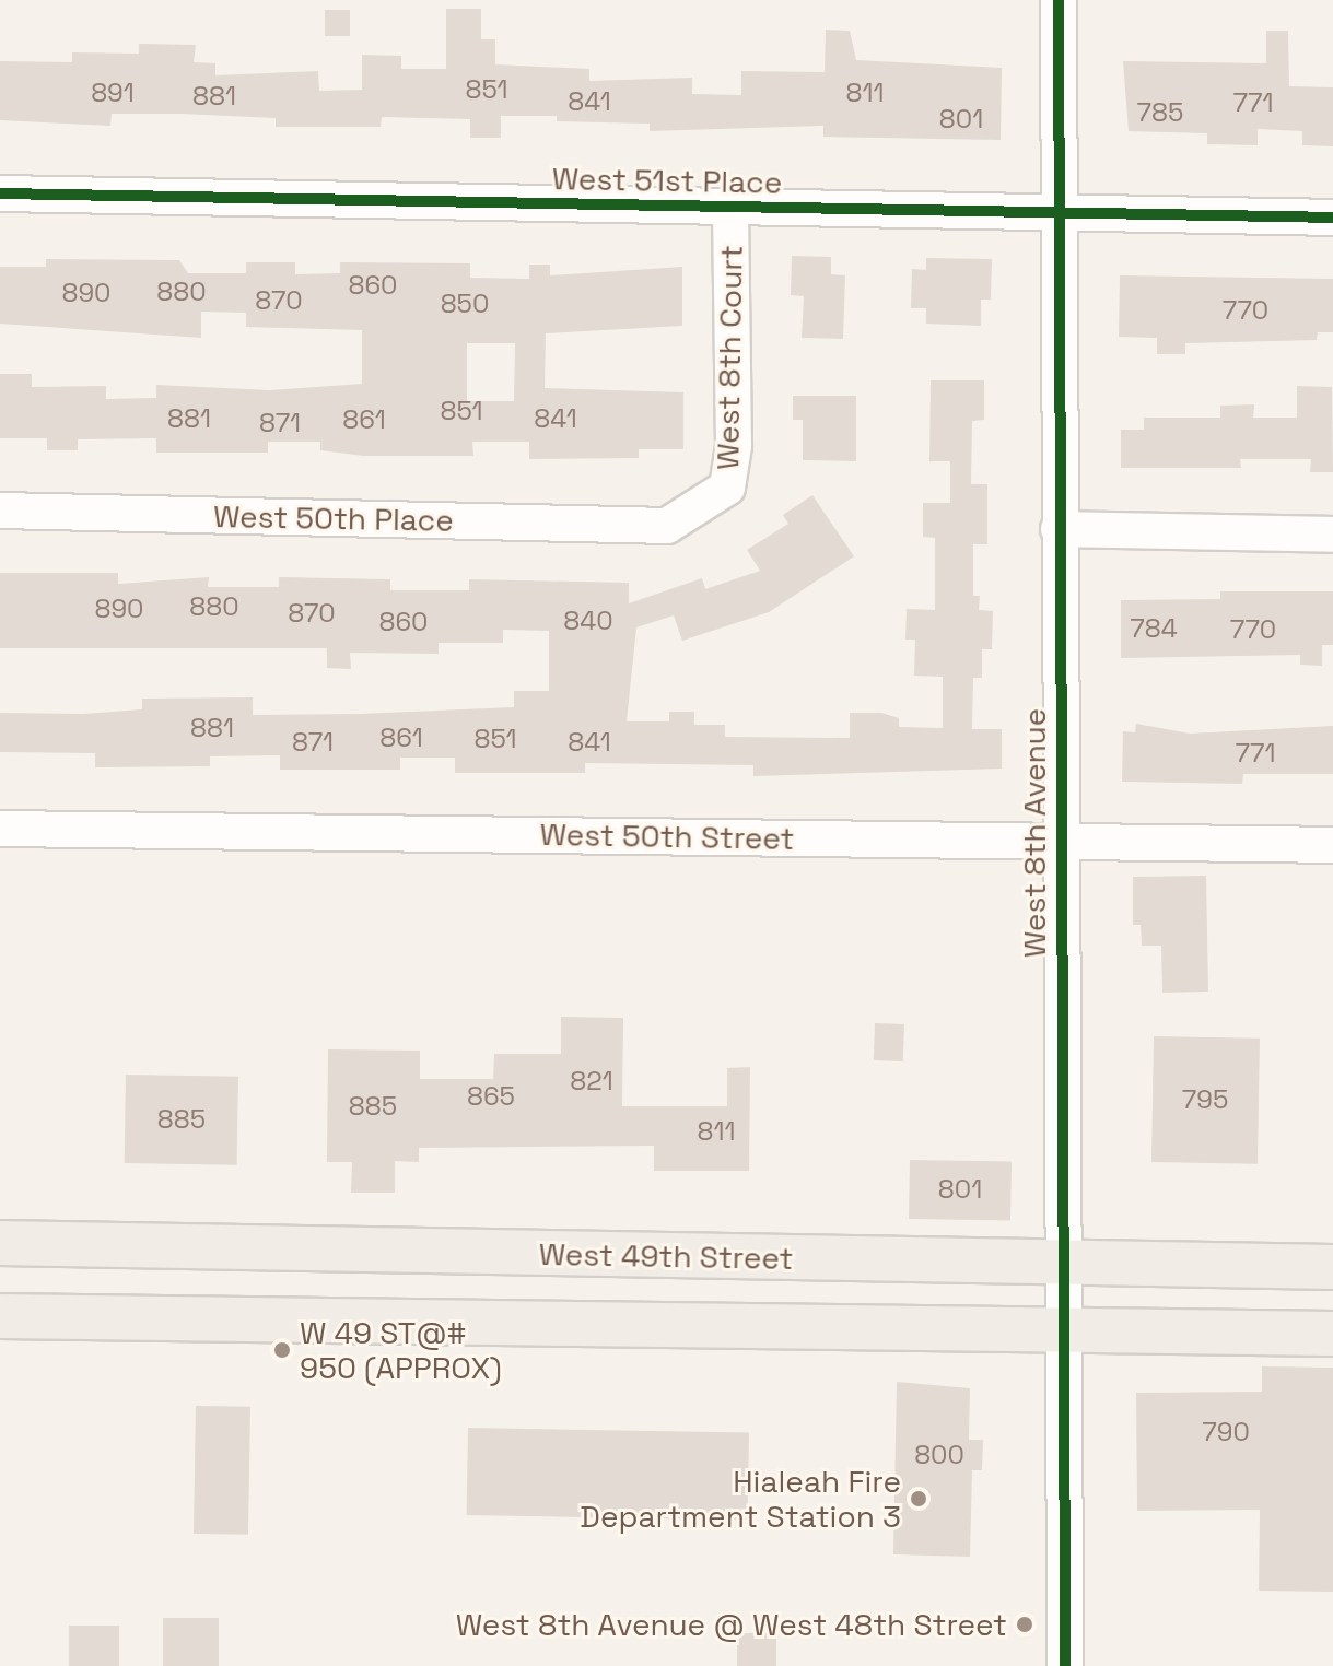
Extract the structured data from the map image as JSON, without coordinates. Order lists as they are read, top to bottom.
{
  "streets": {
    "main road": ["West 49th Street"],
    "street": [
      "West 51st Place",
      "West 8th Court",
      "West 50th Place",
      "West 8th Avenue",
      "West 50th Street"
    ]
  },
  "crossings": [
    ["West 51st Place", "West 8th Court"],
    ["West 51st Place", "West 8th Avenue"],
    ["West 8th Court", "West 50th Place"],
    ["West 8th Avenue", "West 50th Street"],
    ["West 8th Avenue", "West 49th Street"]
  ],
  "places": ["W 49 ST@# 950 (APPROX)", "Hialeah Fire Department Station 3", "West 8th Avenue @ West 48th Street"],
  "house_numbers": [
    "851",
    "891",
    "811",
    "881",
    "841",
    "771",
    "785",
    "801",
    "860",
    "880",
    "890",
    "870",
    "850",
    "770",
    "851",
    "881",
    "841",
    "861",
    "871",
    "880",
    "890",
    "870",
    "840",
    "860",
    "784",
    "770",
    "881",
    "861",
    "851",
    "871",
    "841",
    "771",
    "821",
    "865",
    "795",
    "885",
    "885",
    "811",
    "801",
    "790",
    "800"
  ]
}
